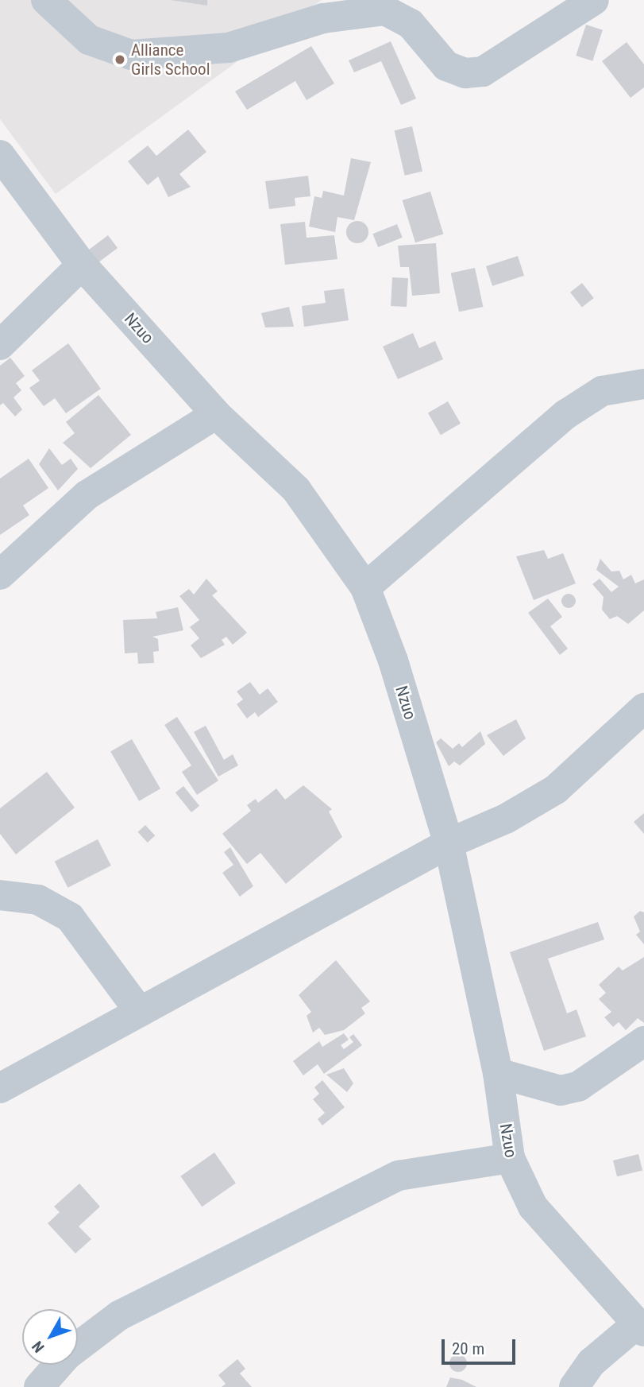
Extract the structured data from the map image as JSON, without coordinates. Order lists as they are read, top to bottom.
{
  "streets": {
    "street": ["Nzuo"]
  },
  "places": ["Alliance Girls School"],
  "scale_bar": "20 m",
  "north": "bottom left"
}
